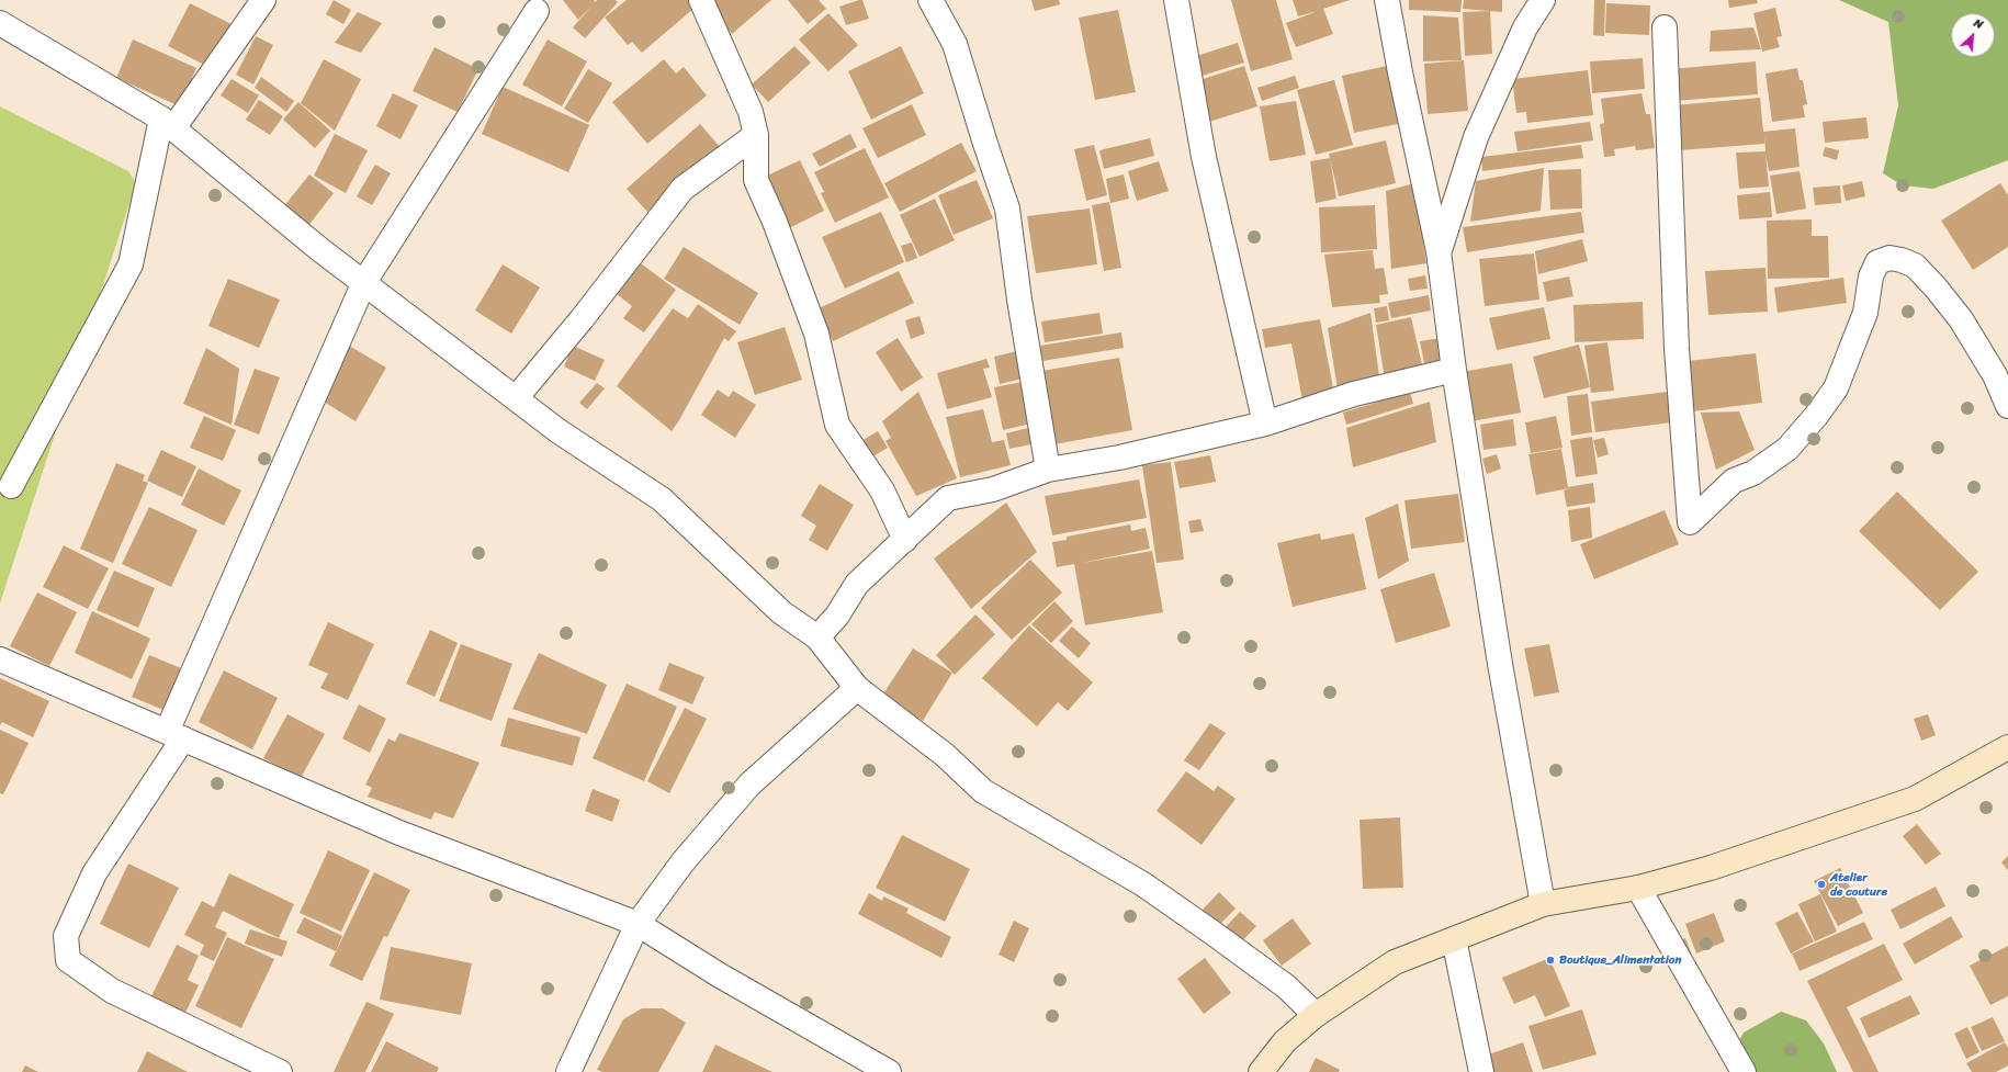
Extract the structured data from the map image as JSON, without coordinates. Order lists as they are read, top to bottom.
{
  "places": ["Atelier de couture", "Boutique_Alimentation"],
  "north": "top right"
}
